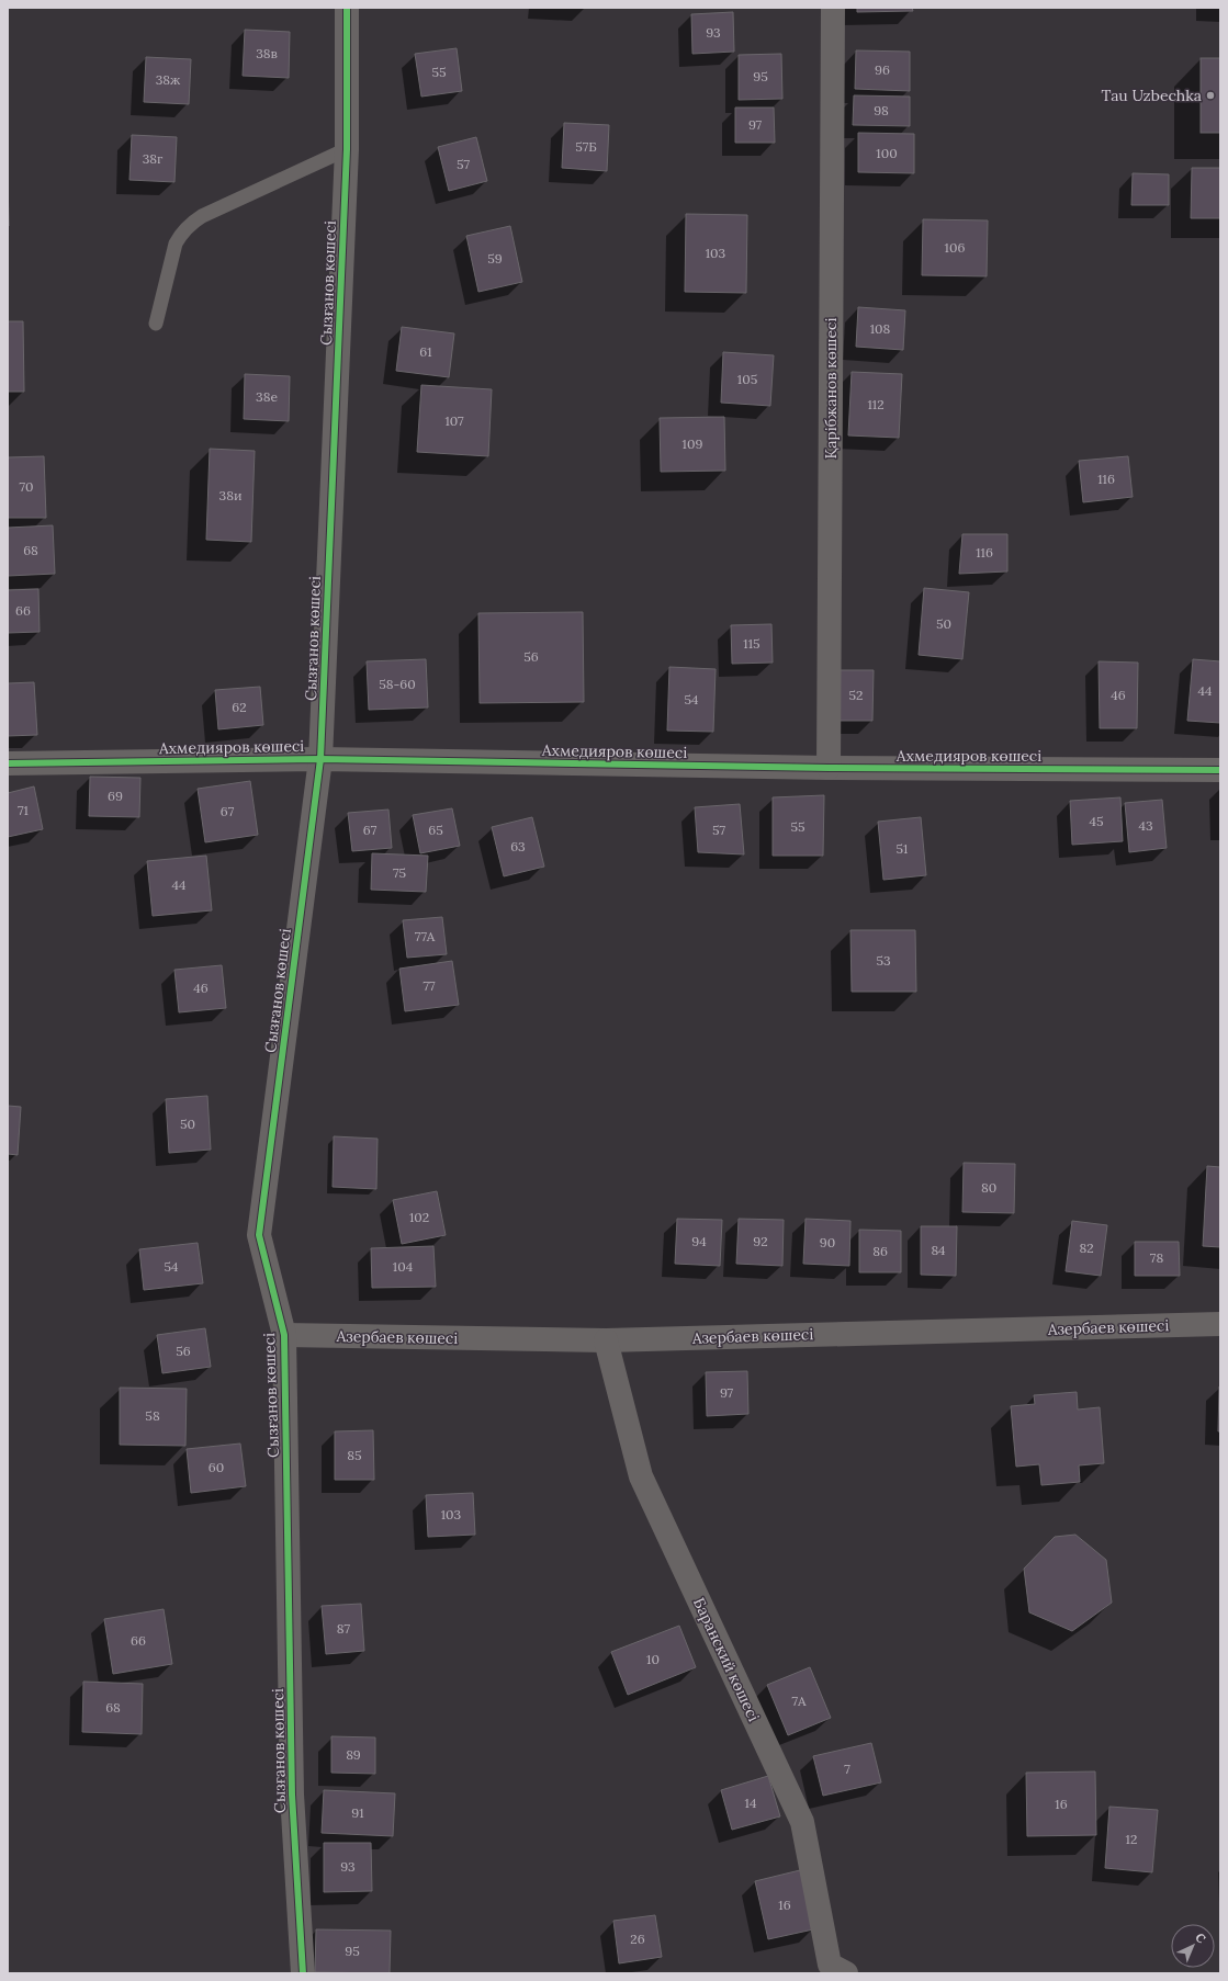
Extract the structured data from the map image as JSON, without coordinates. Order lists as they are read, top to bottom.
{
  "streets": {
    "street": [
      "Сызғанов көшесі",
      "Қарібжанов көшесі",
      "Ахмедияров көшесі",
      "Азербаев көшесі",
      "Баранский көшесі"
    ]
  },
  "crossings": [
    ["Сызғанов көшесі", "Ахмедияров көшесі"],
    ["Сызғанов көшесі", "Азербаев көшесі"],
    ["Қарібжанов көшесі", "Ахмедияров көшесі"],
    ["Азербаев көшесі", "Баранский көшесі"]
  ],
  "places": ["Tau Uzbechka"],
  "house_numbers": [
    "93",
    "38в",
    "96",
    "55",
    "95",
    "38ж",
    "98",
    "97",
    "57Б",
    "100",
    "38г",
    "57",
    "106",
    "103",
    "59",
    "108",
    "61",
    "105",
    "38е",
    "112",
    "107",
    "109",
    "116",
    "70",
    "38и",
    "68",
    "116",
    "66",
    "50",
    "115",
    "56",
    "58-60",
    "44",
    "52",
    "46",
    "54",
    "62",
    "69",
    "71",
    "67",
    "45",
    "43",
    "55",
    "67",
    "65",
    "57",
    "63",
    "51",
    "75",
    "44",
    "77А",
    "53",
    "77",
    "46",
    "50",
    "80",
    "102",
    "94",
    "92",
    "90",
    "82",
    "84",
    "86",
    "78",
    "54",
    "104",
    "56",
    "97",
    "58",
    "85",
    "60",
    "103",
    "87",
    "66",
    "10",
    "7А",
    "68",
    "89",
    "7",
    "14",
    "16",
    "91",
    "12",
    "93",
    "16",
    "26",
    "95"
  ],
  "north": "top right"
}
